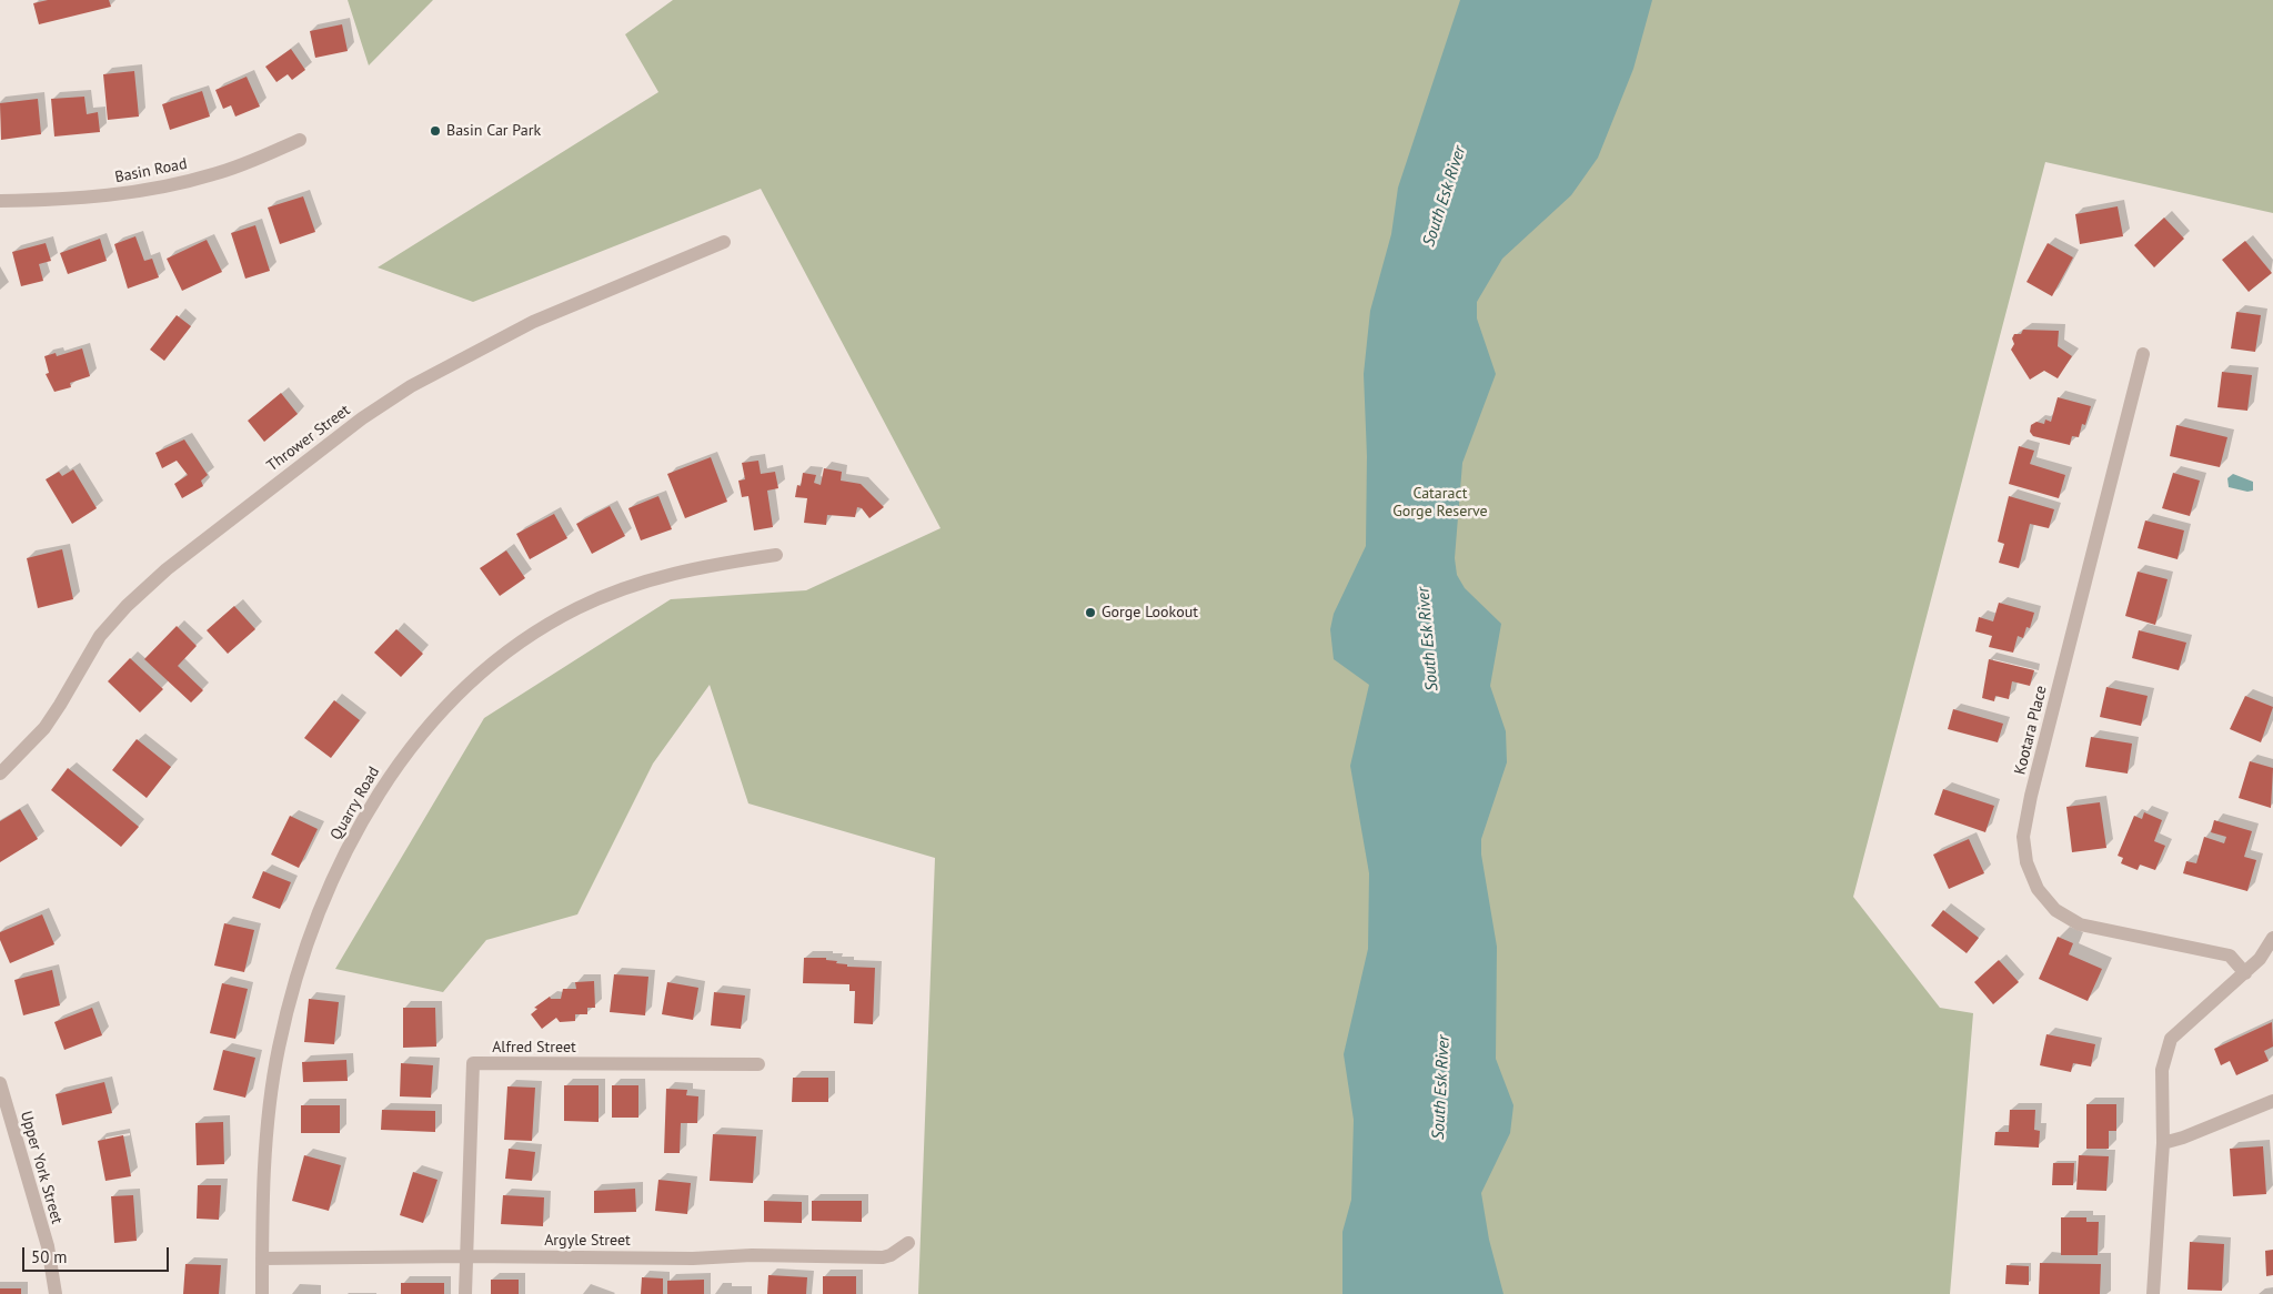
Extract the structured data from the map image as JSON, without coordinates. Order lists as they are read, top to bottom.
{
  "streets": {
    "street": [
      "Basin Road",
      "Thrower Street",
      "Kootara Place",
      "Quarry Road",
      "Alfred Street",
      "Upper York Street",
      "Argyle Street"
    ]
  },
  "crossings": [
    ["Quarry Road", "Argyle Street"],
    ["Alfred Street", "Argyle Street"]
  ],
  "water": ["South Esk River"],
  "parks": ["Cataract Gorge Reserve"],
  "places": ["Basin Car Park", "Gorge Lookout"],
  "scale_bar": "50 m"
}
